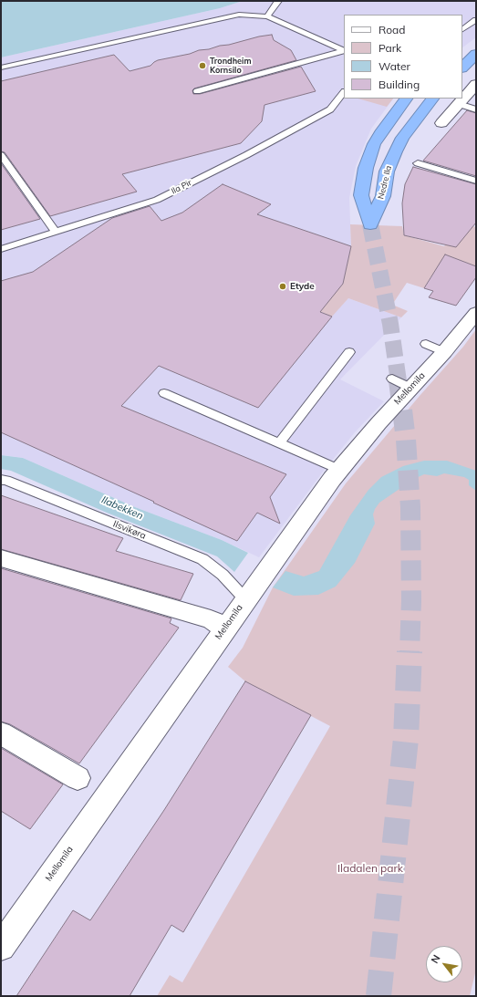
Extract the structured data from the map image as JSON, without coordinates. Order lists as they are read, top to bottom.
{
  "streets": {
    "highway": ["Nedre Ila"],
    "street": ["Mellomila"],
    "lane": ["Ila Pir", "Ilsvikøra"]
  },
  "crossings": [
    ["Mellomila", "Ilsvikøra"]
  ],
  "water": ["Ilabekken"],
  "parks": ["Iladalen park"],
  "places": ["Trondheim Kornsilo", "Etyde"],
  "legend": [
    "Road",
    "Park",
    "Water",
    "Building"
  ],
  "north": "top left"
}
